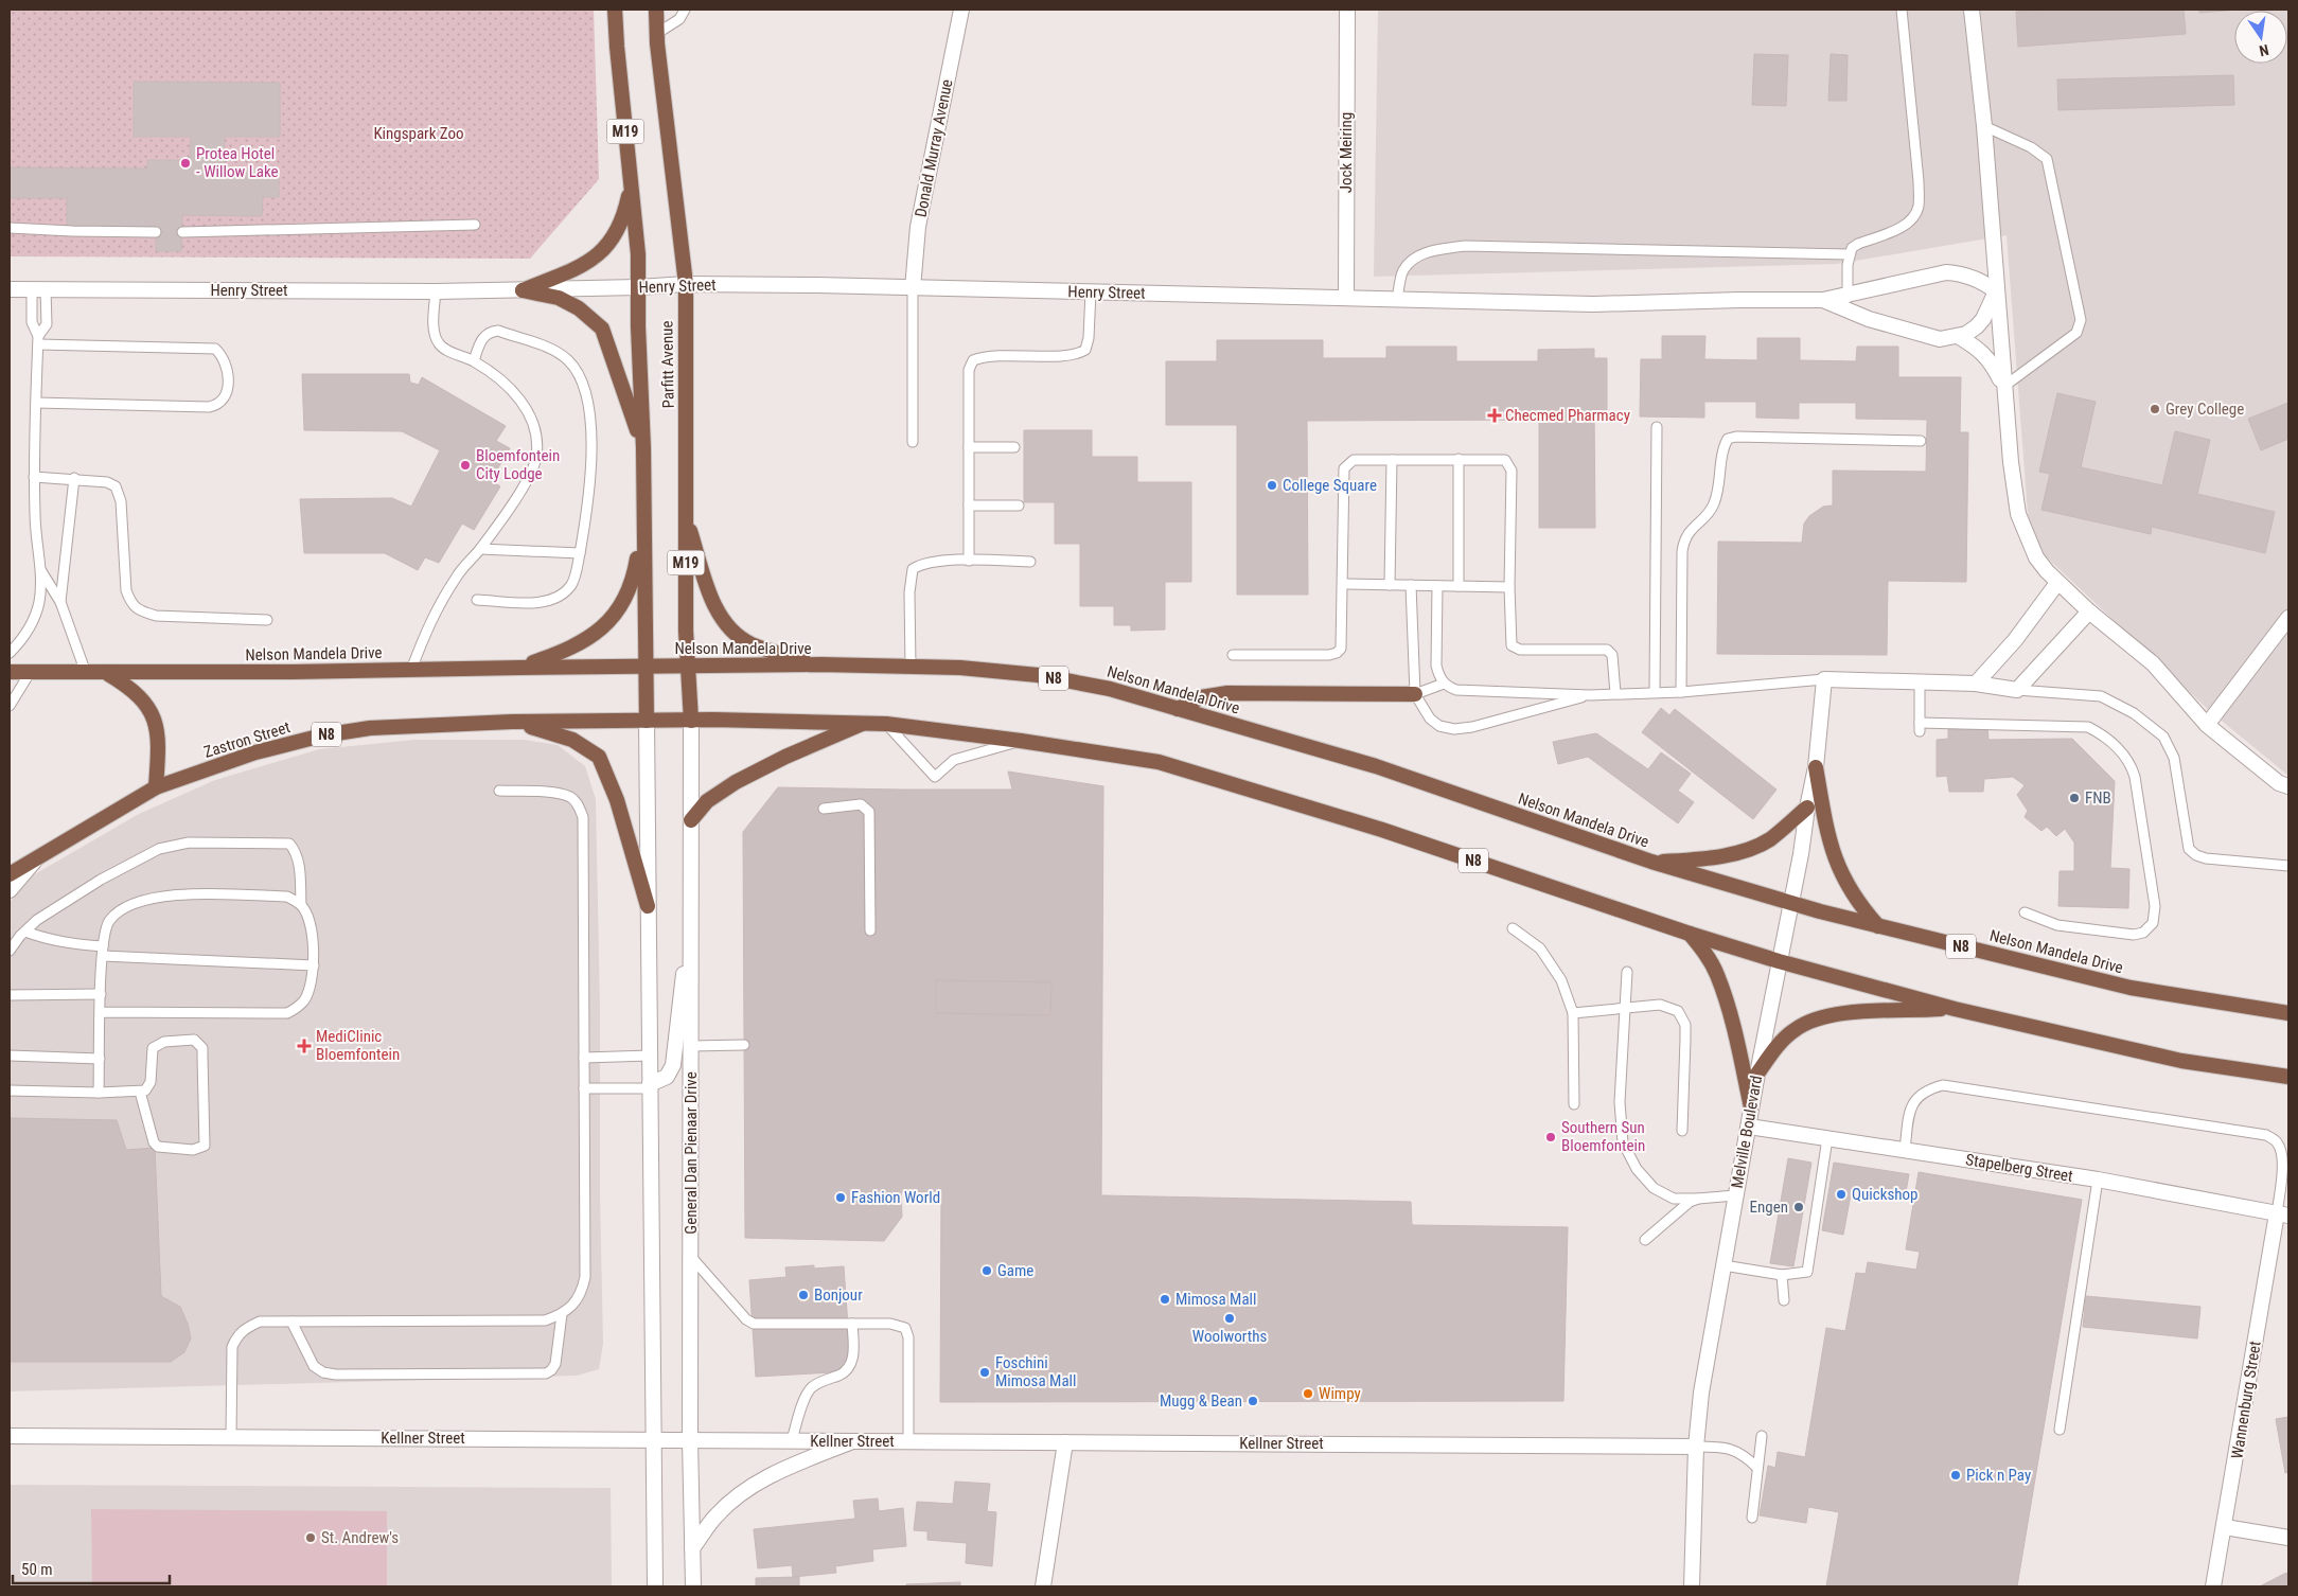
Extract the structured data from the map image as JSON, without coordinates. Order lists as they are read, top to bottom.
{
  "streets": {
    "highway": [
      "M19",
      "Parfitt Avenue",
      "Nelson Mandela Drive",
      "N8",
      "Zastron Street"
    ],
    "street": [
      "Donald Murray Avenue",
      "Jock Meiring",
      "Henry Street",
      "Melville Boulevard",
      "General Dan Pienaar Drive",
      "Stapelberg Street",
      "Wannenburg Street",
      "Kellner Street"
    ]
  },
  "crossings": [
    ["Donald Murray Avenue", "Henry Street"],
    ["Jock Meiring", "Henry Street"],
    ["Henry Street", "Parfitt Avenue"],
    ["Parfitt Avenue", "Nelson Mandela Drive"],
    ["Parfitt Avenue", "N8"],
    ["Parfitt Avenue", "Zastron Street"],
    ["Parfitt Avenue", "General Dan Pienaar Drive"],
    ["Nelson Mandela Drive", "Melville Boulevard"],
    ["N8", "Zastron Street"],
    ["N8", "Melville Boulevard"],
    ["N8", "General Dan Pienaar Drive"],
    ["Melville Boulevard", "Stapelberg Street"],
    ["Melville Boulevard", "Kellner Street"],
    ["General Dan Pienaar Drive", "Kellner Street"],
    ["Stapelberg Street", "Wannenburg Street"]
  ],
  "parks": ["Kingspark Zoo"],
  "places": {
    "other": [
      "Protea Hotel - Willow Lake",
      "Grey College",
      "Bloemfontein City Lodge",
      "College Square",
      "FNB",
      "Southern Sun Bloemfontein",
      "Quickshop",
      "Fashion World",
      "Engen",
      "Game",
      "Bonjour",
      "Mimosa Mall",
      "Woolworths",
      "Foschini Mimosa Mall",
      "Wimpy",
      "Mugg & Bean",
      "Pick n Pay",
      "St. Andrew's"
    ],
    "health": ["Checmed Pharmacy", "MediClinic Bloemfontein"]
  },
  "scale_bar": "50 m",
  "north": "bottom"
}
